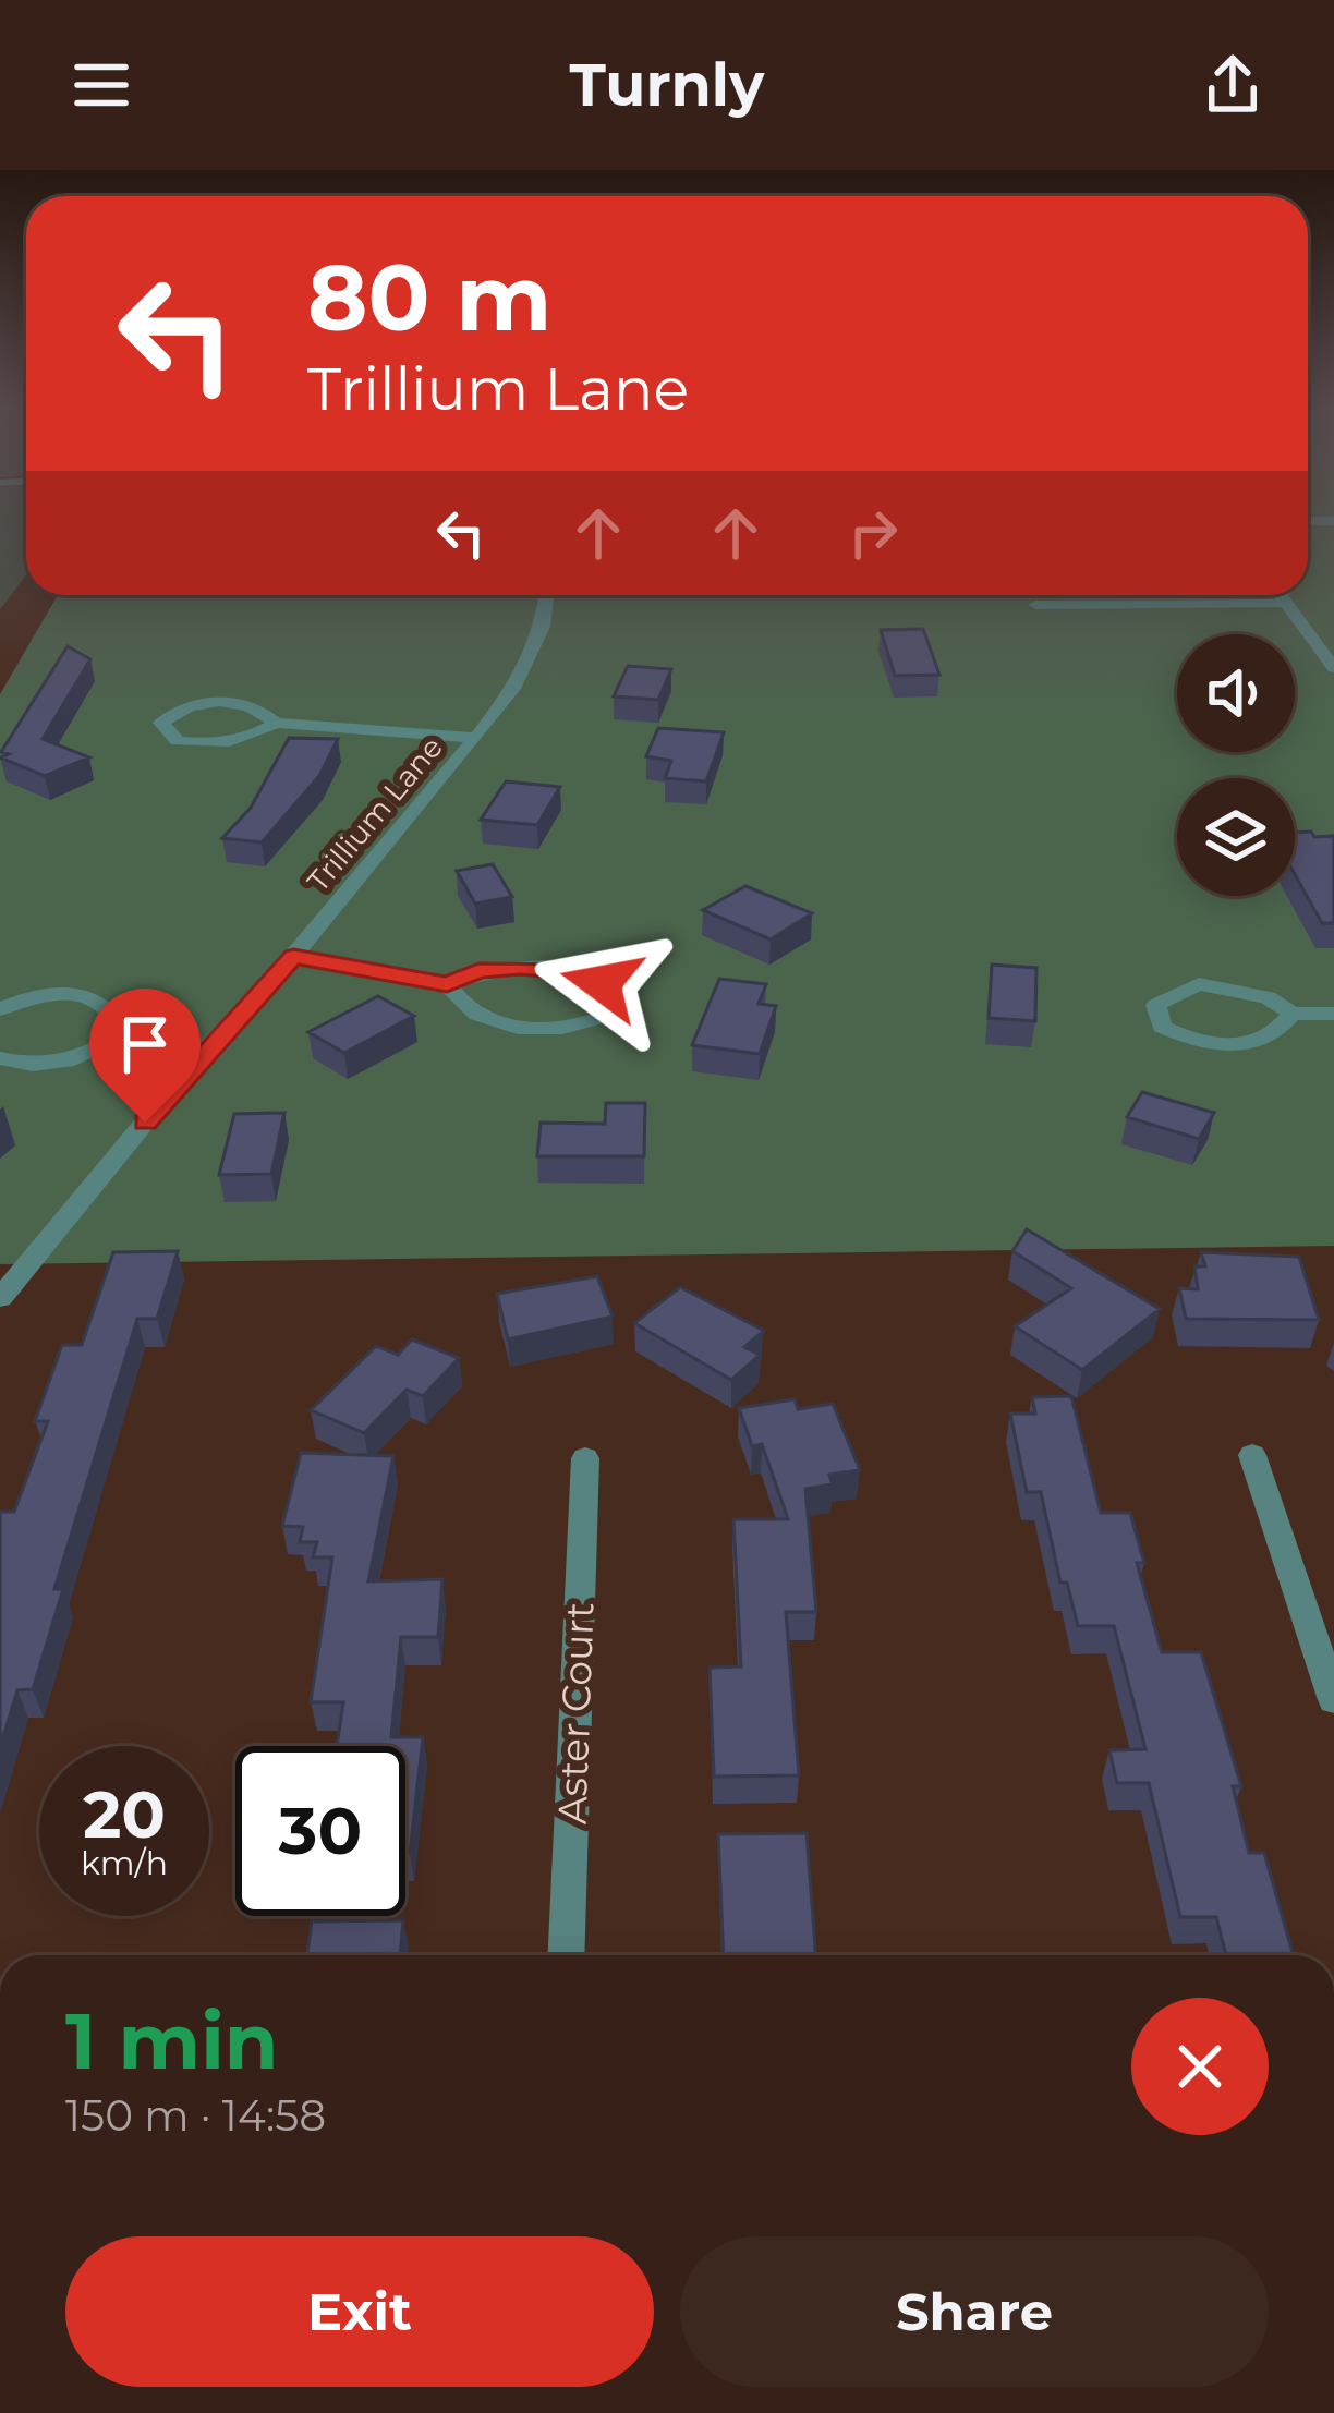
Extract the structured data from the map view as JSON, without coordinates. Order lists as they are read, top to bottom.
{
  "streets": {
    "street": ["Trillium Lane", "Aster Court"]
  },
  "page": {
    "header": "Turnly",
    "turn": ["80 m", "Trillium Lane"],
    "speed": "20 km/h",
    "limit": "30",
    "heading": ["1 min", "150 m · 14:58"],
    "buttons": ["Exit", "Share"]
  }
}
